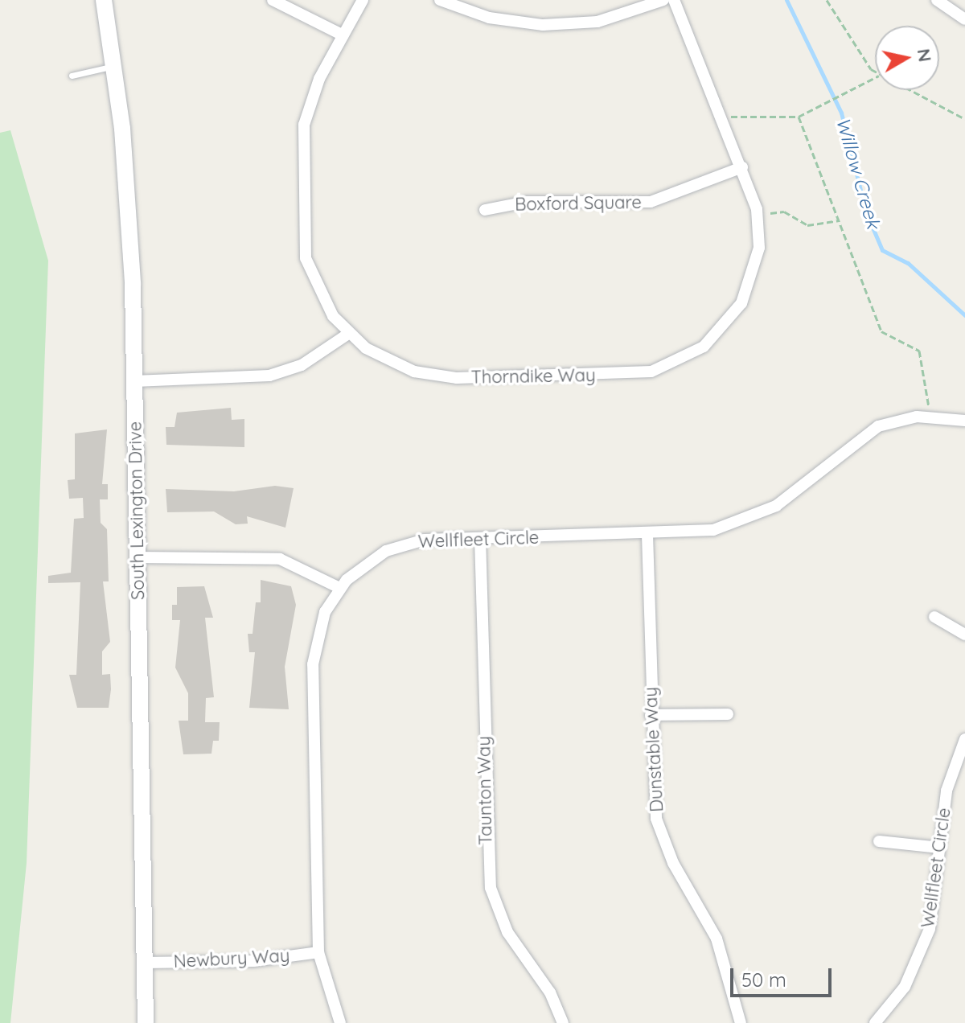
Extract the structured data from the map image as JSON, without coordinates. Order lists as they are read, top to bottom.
{
  "streets": {
    "street": [
      "Boxford Square",
      "Thorndike Way",
      "South Lexington Drive",
      "Wellfleet Circle",
      "Dunstable Way",
      "Taunton Way",
      "Newbury Way"
    ]
  },
  "crossings": [
    ["Boxford Square", "Thorndike Way"],
    ["South Lexington Drive", "Newbury Way"],
    ["Wellfleet Circle", "Dunstable Way"],
    ["Wellfleet Circle", "Taunton Way"],
    ["Wellfleet Circle", "Newbury Way"]
  ],
  "water": ["Willow Creek"],
  "scale_bar": "50 m",
  "north": "right"
}
